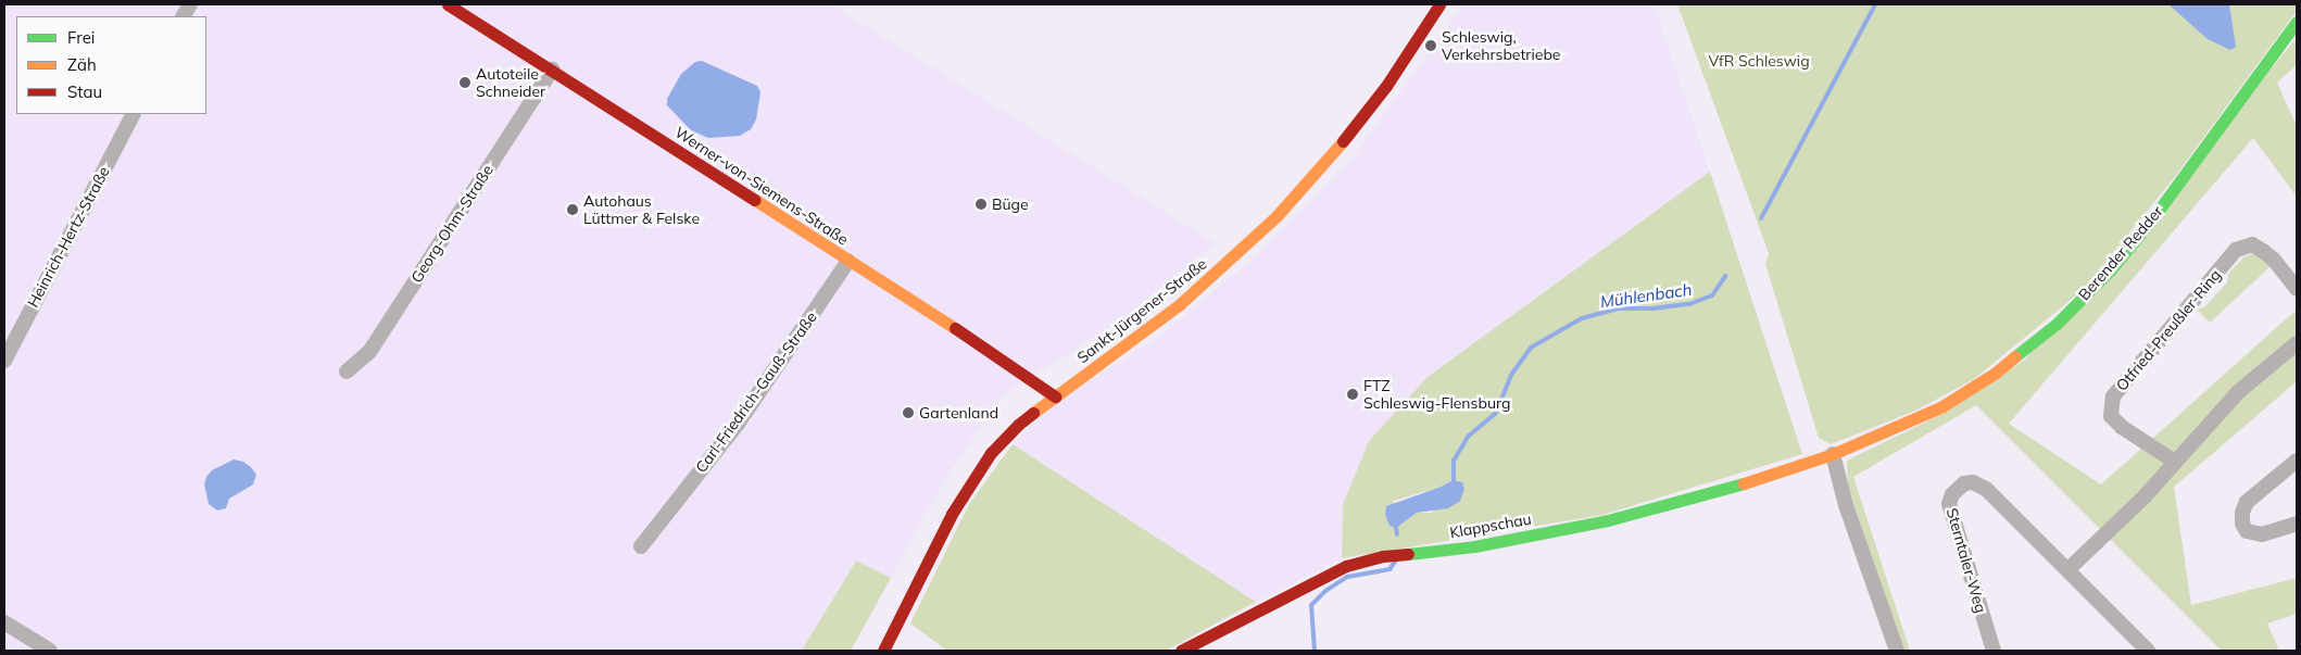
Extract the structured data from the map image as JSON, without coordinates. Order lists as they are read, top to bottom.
{
  "streets": {
    "street": [
      "Werner-von-Siemens-Straße",
      "Georg-Ohm-Straße",
      "Heinrich-Hertz-Straße",
      "Berender Redder",
      "Sankt-Jürgener-Straße",
      "Otfried-Preußler-Ring",
      "Carl-Friedrich-Gauß-Straße",
      "Klappschau",
      "Sterntaler-Weg"
    ]
  },
  "crossings": [
    ["Werner-von-Siemens-Straße", "Georg-Ohm-Straße"],
    ["Werner-von-Siemens-Straße", "Sankt-Jürgener-Straße"],
    ["Werner-von-Siemens-Straße", "Carl-Friedrich-Gauß-Straße"],
    ["Berender Redder", "Klappschau"]
  ],
  "water": ["Mühlenbach"],
  "parks": ["VfR Schleswig"],
  "places": [
    "Schleswig, Verkehrsbetriebe",
    "Autoteile Schneider",
    "Büge",
    "Autohaus Lüttmer & Felske",
    "FTZ Schleswig-Flensburg",
    "Gartenland"
  ],
  "legend": ["Frei", "Zäh", "Stau"]
}
